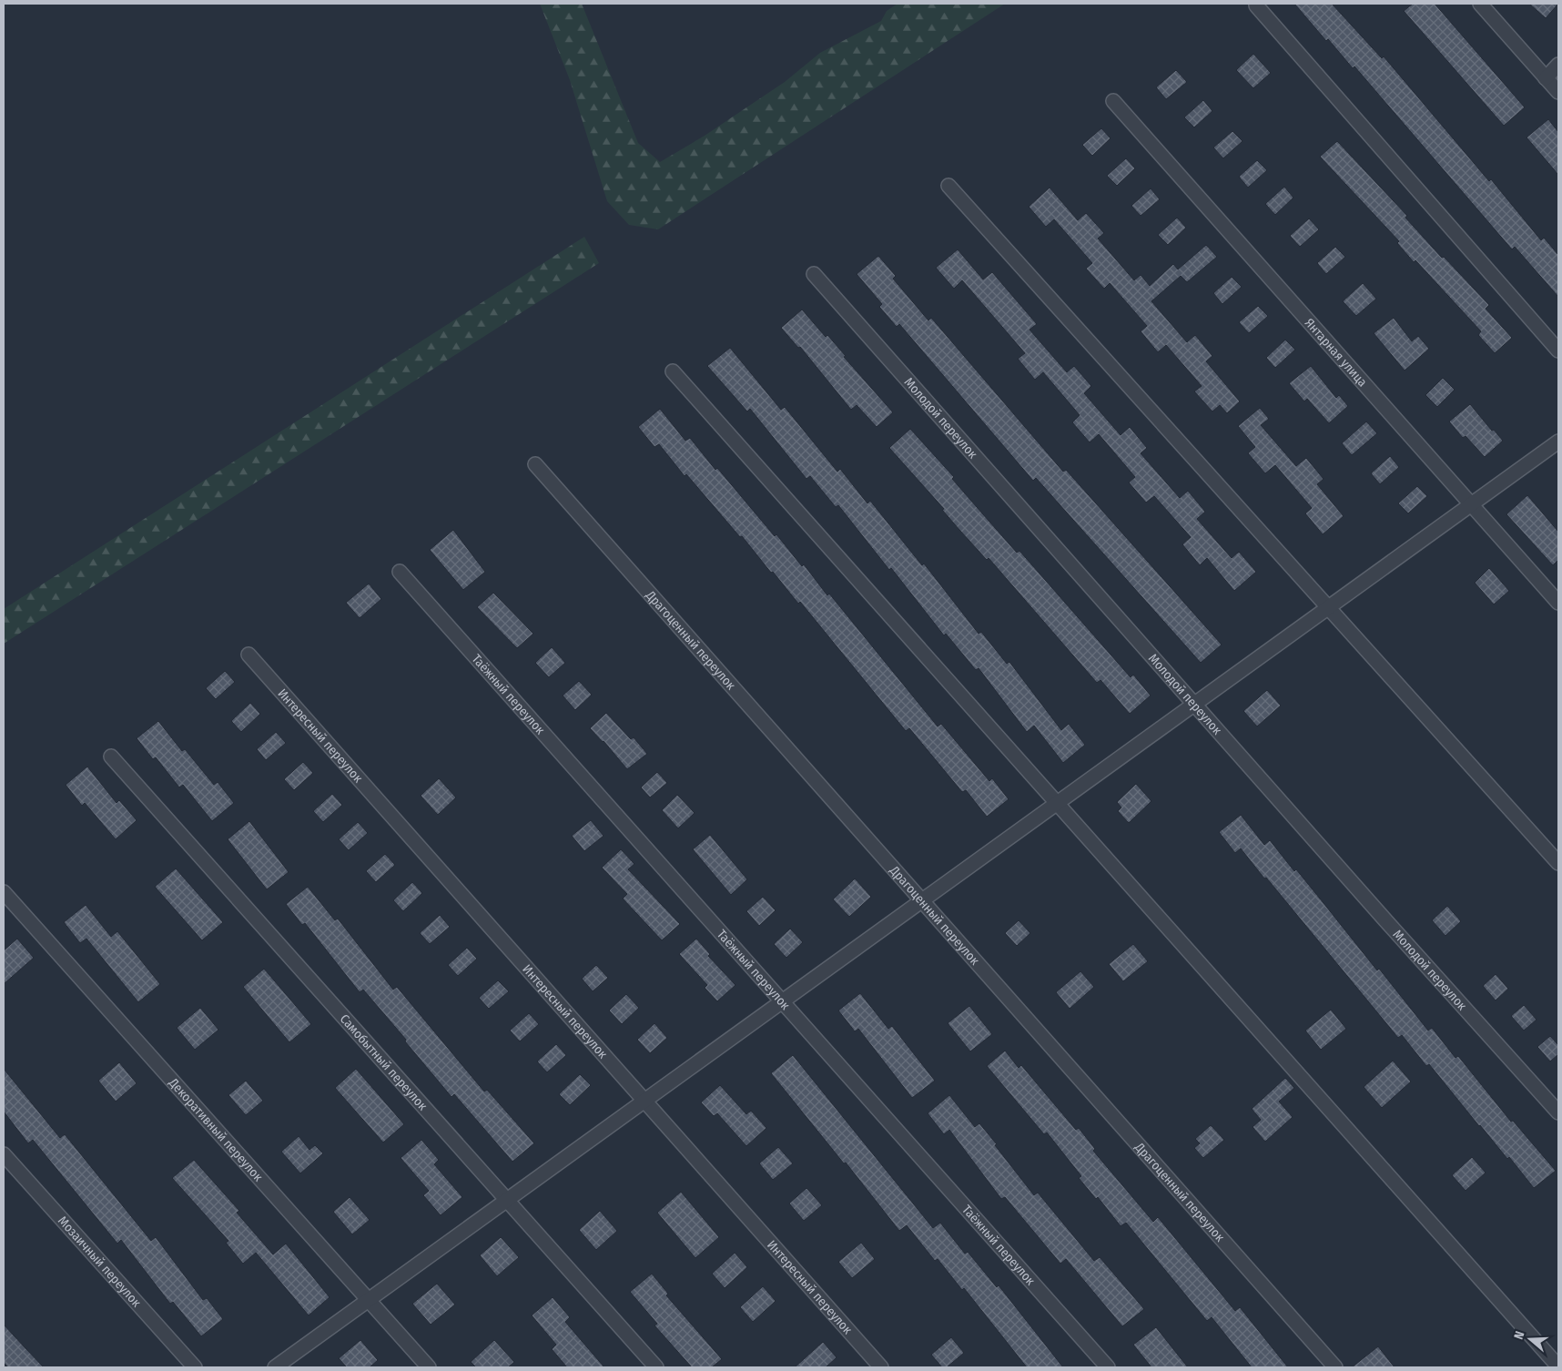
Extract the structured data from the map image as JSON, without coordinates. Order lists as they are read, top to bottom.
{
  "streets": {
    "street": [
      "Янтарная улица",
      "Молодой переулок",
      "Драгоценный переулок",
      "Таёжный переулок",
      "Интересный переулок",
      "Самобытный переулок",
      "Декоративный переулок",
      "Мозаичный переулок"
    ]
  },
  "north": "left"
}
